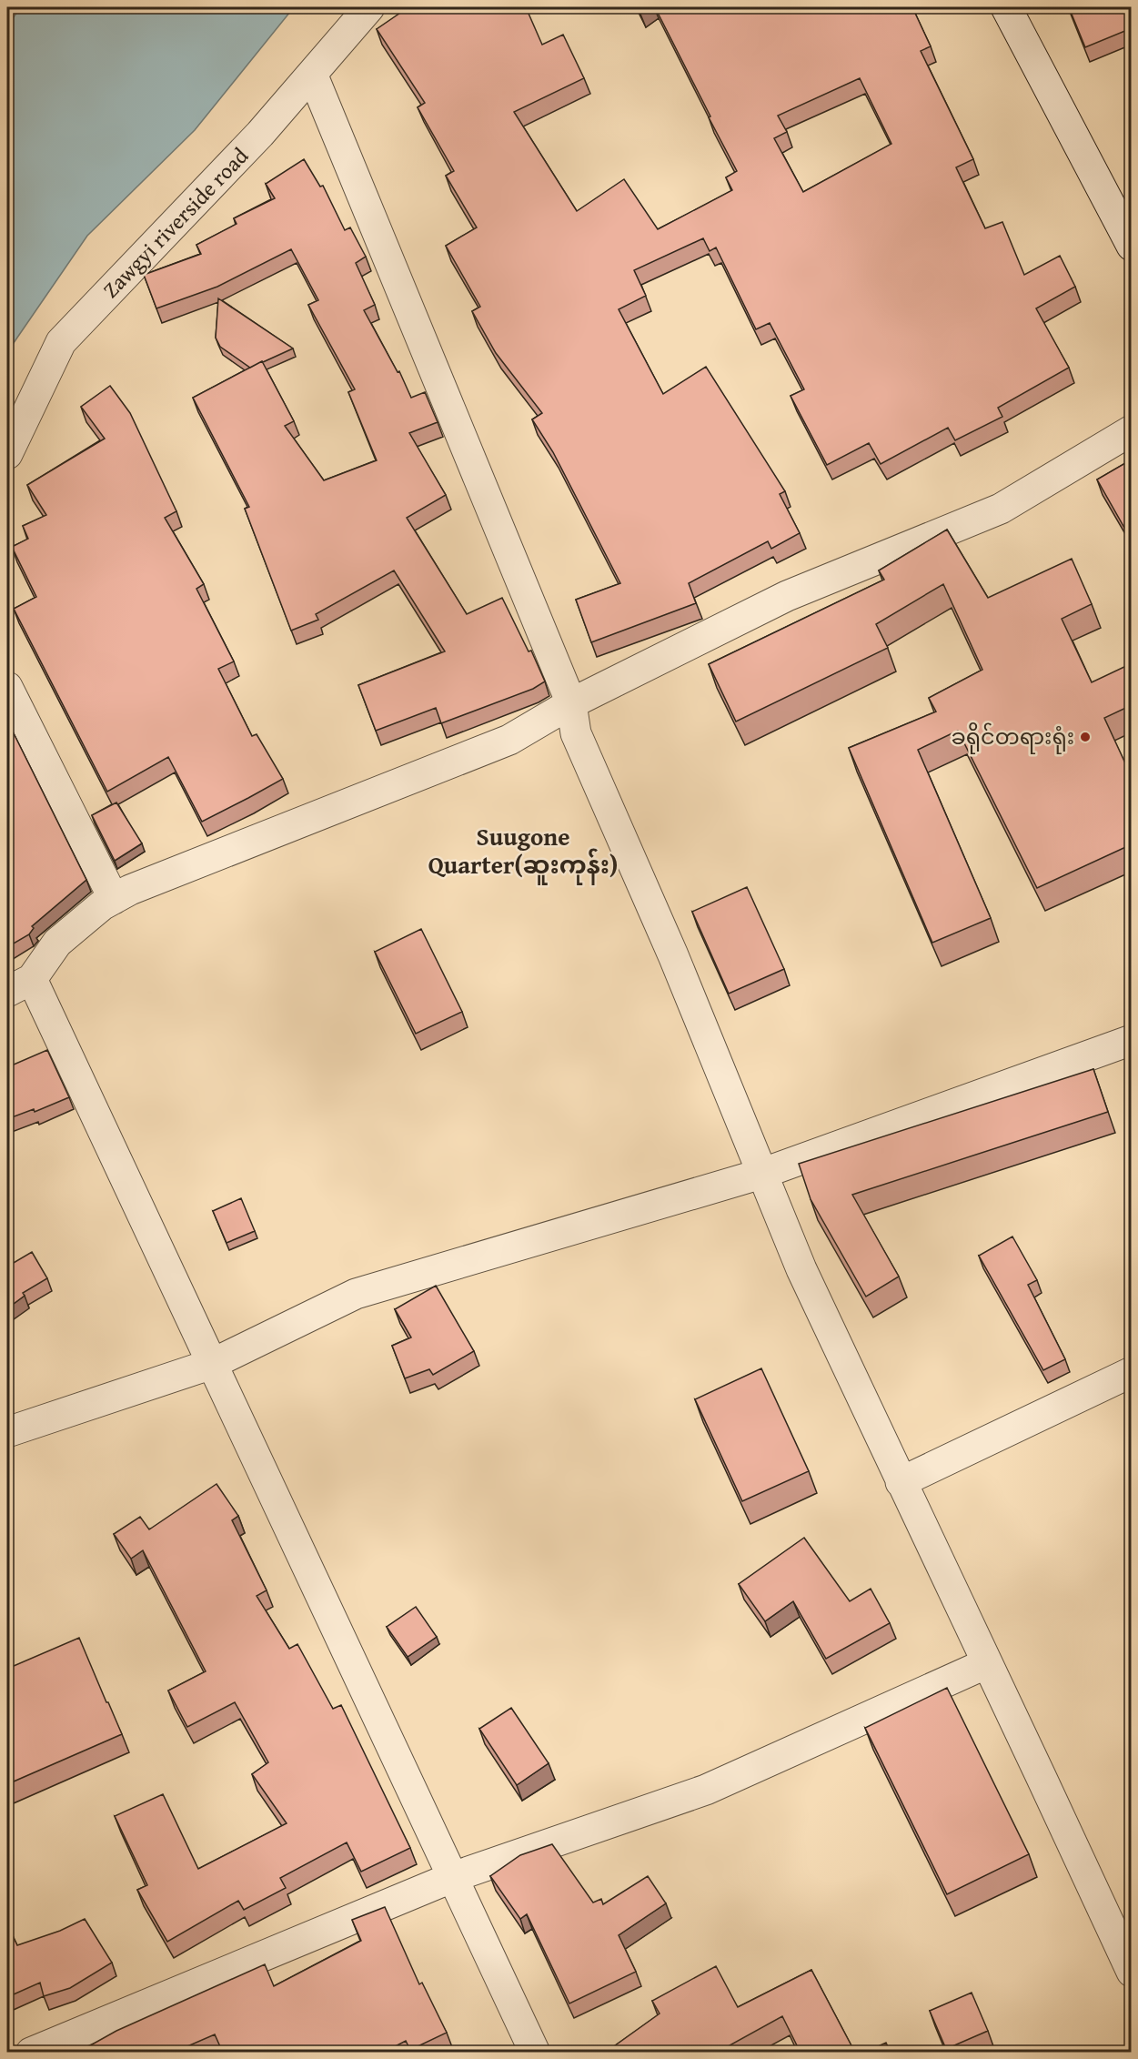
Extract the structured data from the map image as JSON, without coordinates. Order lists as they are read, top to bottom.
{
  "streets": {
    "street": ["Zawgyi riverside road"]
  },
  "districts": ["Suugone Quarter(ဆူးကုန်း)"],
  "places": ["ခရိုင်တရားရုံး"]
}
